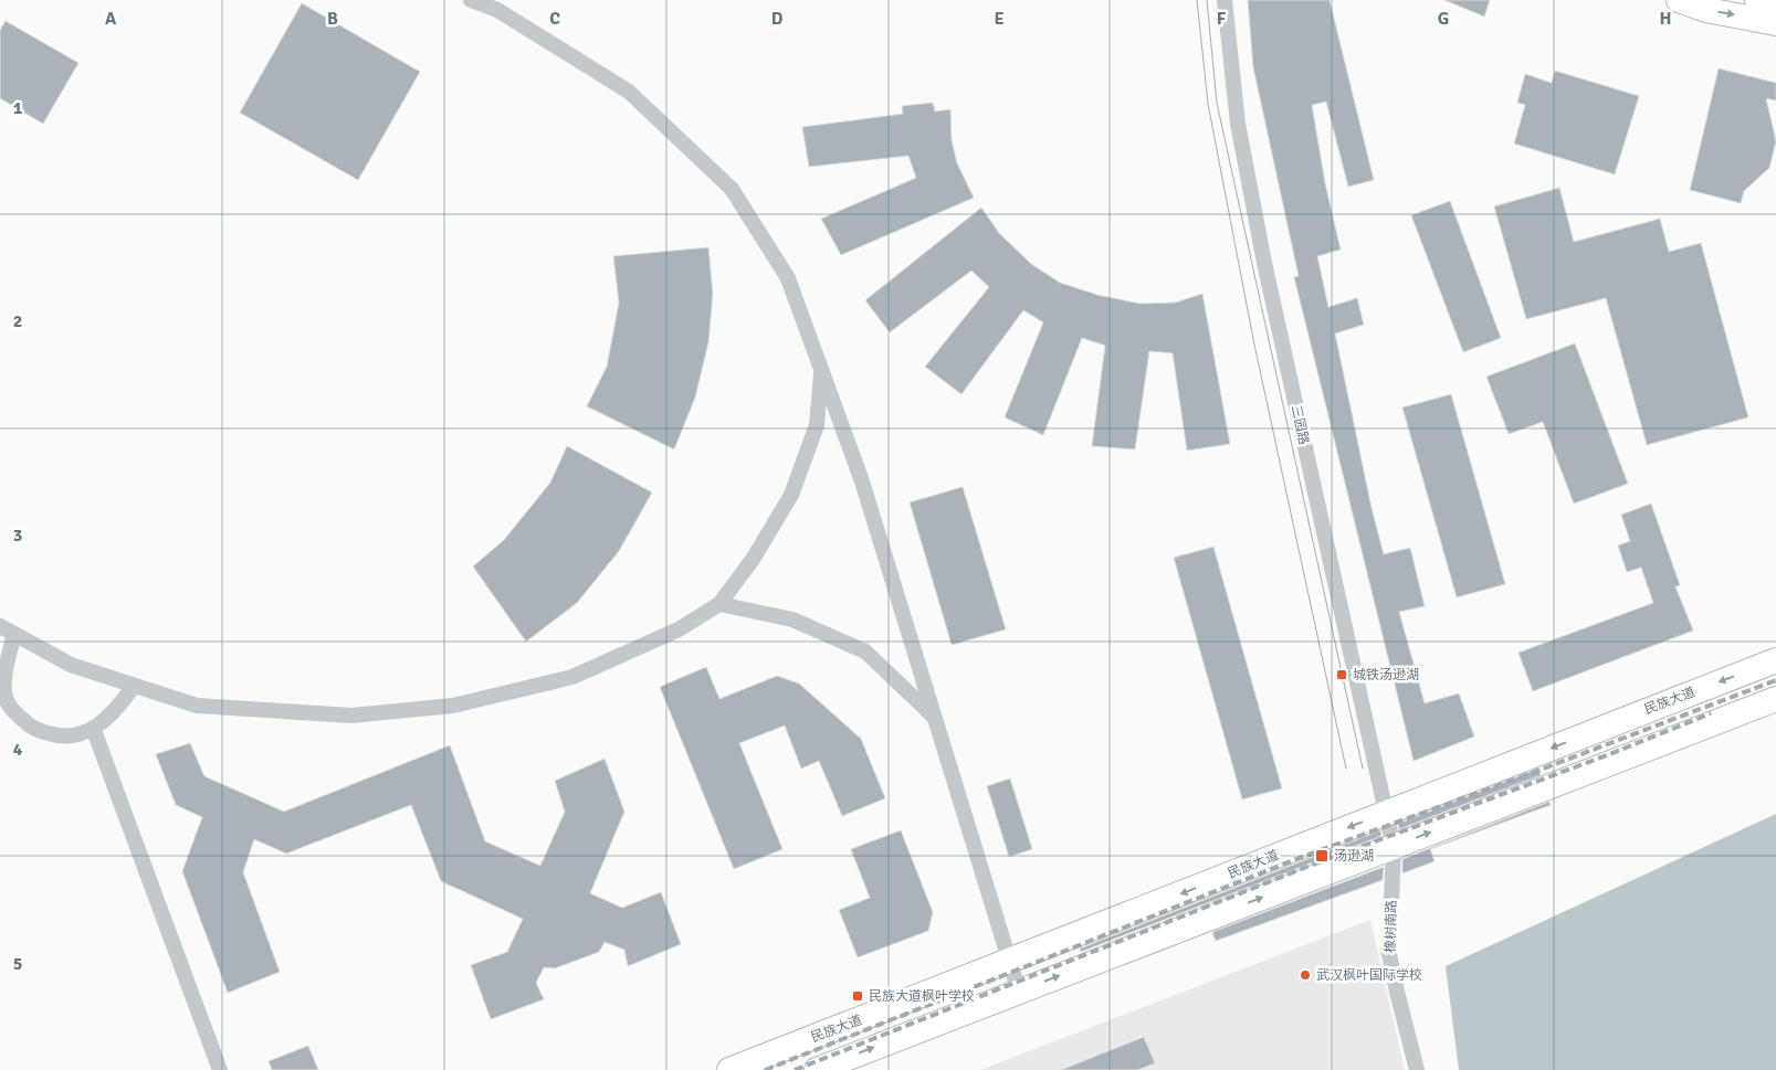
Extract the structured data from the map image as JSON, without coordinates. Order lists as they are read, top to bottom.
{
  "streets": {
    "main road": ["民族大道"],
    "street": ["三园路", "橡树南路"]
  },
  "crossings": [
    ["三园路", "民族大道"],
    ["三园路", "橡树南路"]
  ],
  "places": {
    "transit": ["城铁汤逊湖", "汤逊湖", "民族大道枫叶学校"],
    "other": ["武汉枫叶国际学校"]
  },
  "grid": {
    "columns": [
      "A",
      "B",
      "C",
      "D",
      "E",
      "F",
      "G",
      "H"
    ],
    "rows": [
      "1",
      "2",
      "3",
      "4",
      "5"
    ]
  }
}
